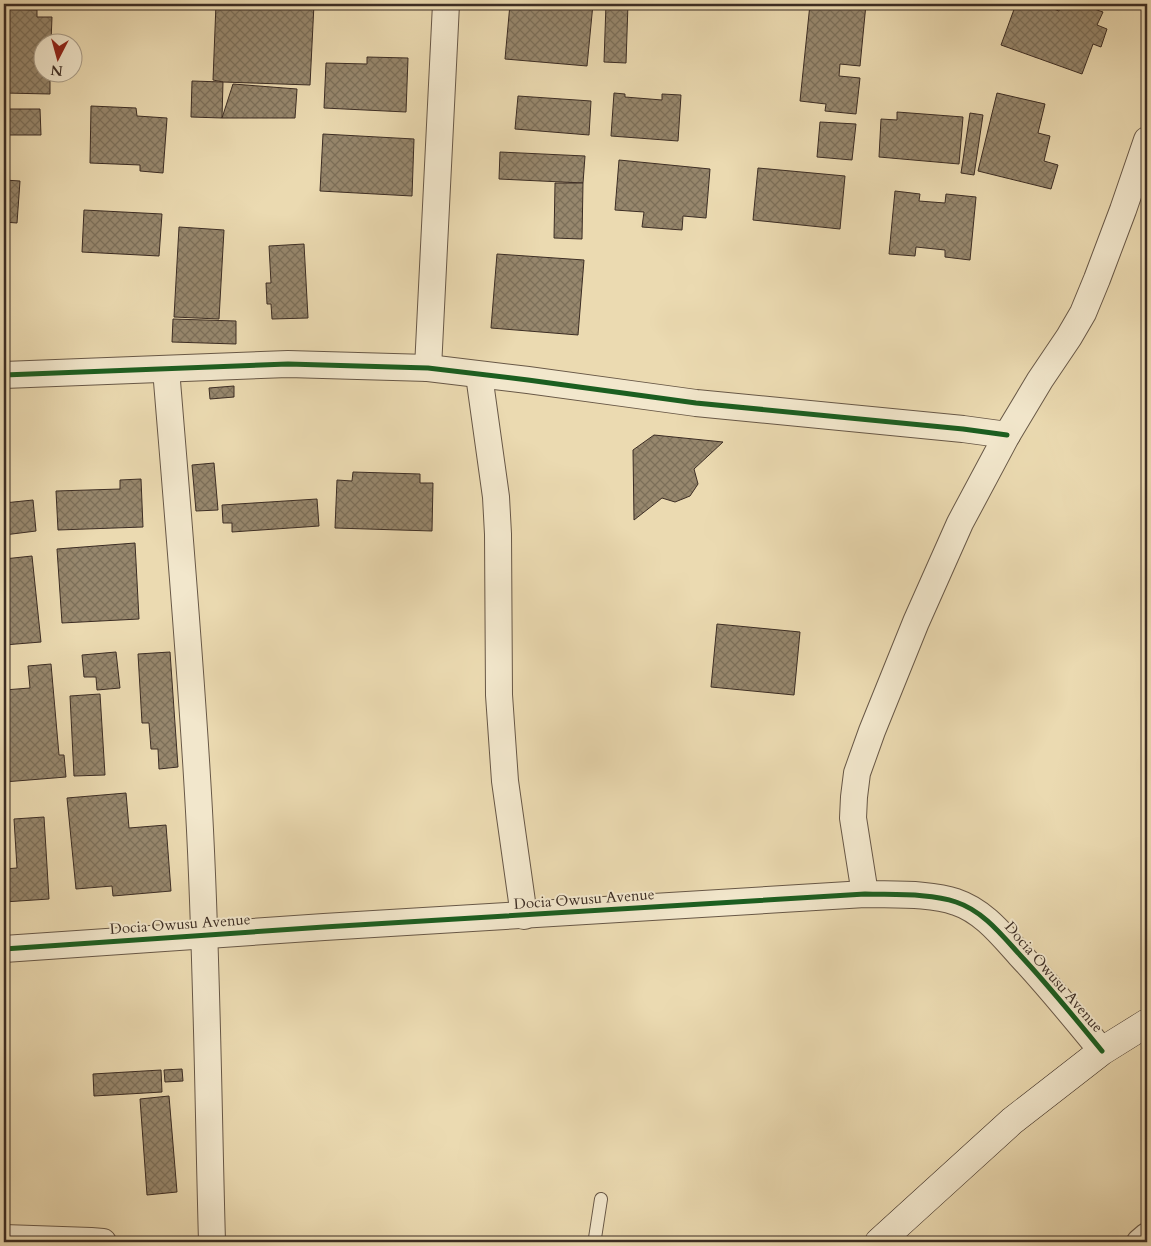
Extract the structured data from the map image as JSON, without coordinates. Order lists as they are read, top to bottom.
{
  "streets": {
    "street": ["Docia Owusu Avenue"]
  },
  "north": "bottom"
}
